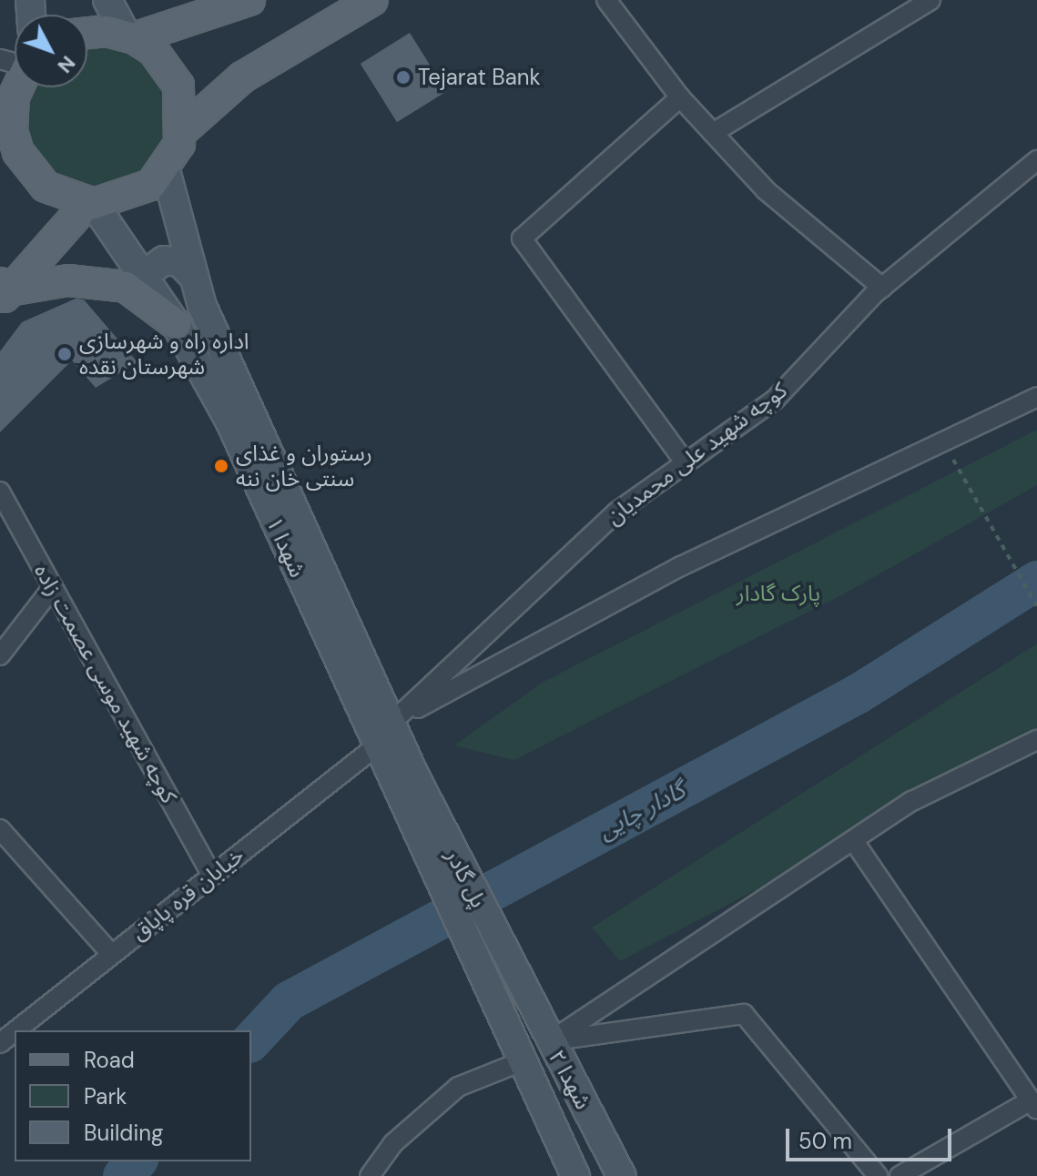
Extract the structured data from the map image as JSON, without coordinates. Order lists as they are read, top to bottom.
{
  "streets": {
    "main road": ["شهدا ۱", "پل گادر", "شهدا ۲"],
    "street": ["کوچه شهید علی محمدیان", "کوچه شهید موسی عصمت زاده", "خیابان قره پاپاق"]
  },
  "crossings": [
    ["کوچه شهید علی محمدیان", "شهدا ۱"],
    ["شهدا ۱", "پل گادر"],
    ["شهدا ۱", "خیابان قره پاپاق"],
    ["کوچه شهید موسی عصمت زاده", "خیابان قره پاپاق"],
    ["پل گادر", "شهدا ۲"]
  ],
  "water": ["گادار چایی"],
  "parks": ["پارک گادار"],
  "places": ["Tejarat Bank", "اداره راه و شهرسازی شهرستان نقده", "رستوران و غذای سنتی خان ننه"],
  "legend": ["Road", "Park", "Building"],
  "scale_bar": "50 m",
  "north": "bottom right"
}
